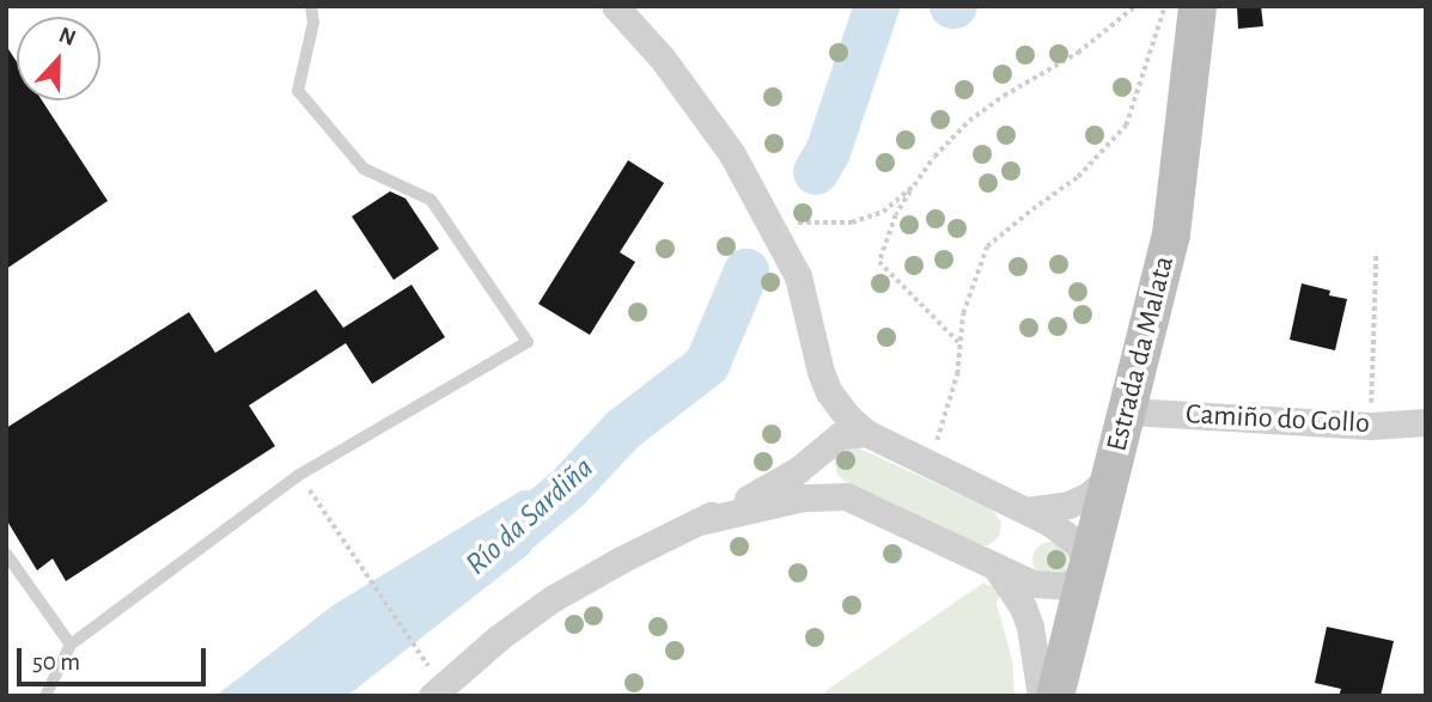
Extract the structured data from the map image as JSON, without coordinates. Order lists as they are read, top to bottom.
{
  "streets": {
    "street": ["Estrada da Malata", "Camiño do Gollo"]
  },
  "crossings": [
    ["Estrada da Malata", "Camiño do Gollo"]
  ],
  "water": ["Río da Sardiña"],
  "scale_bar": "50 m",
  "north": "top"
}
